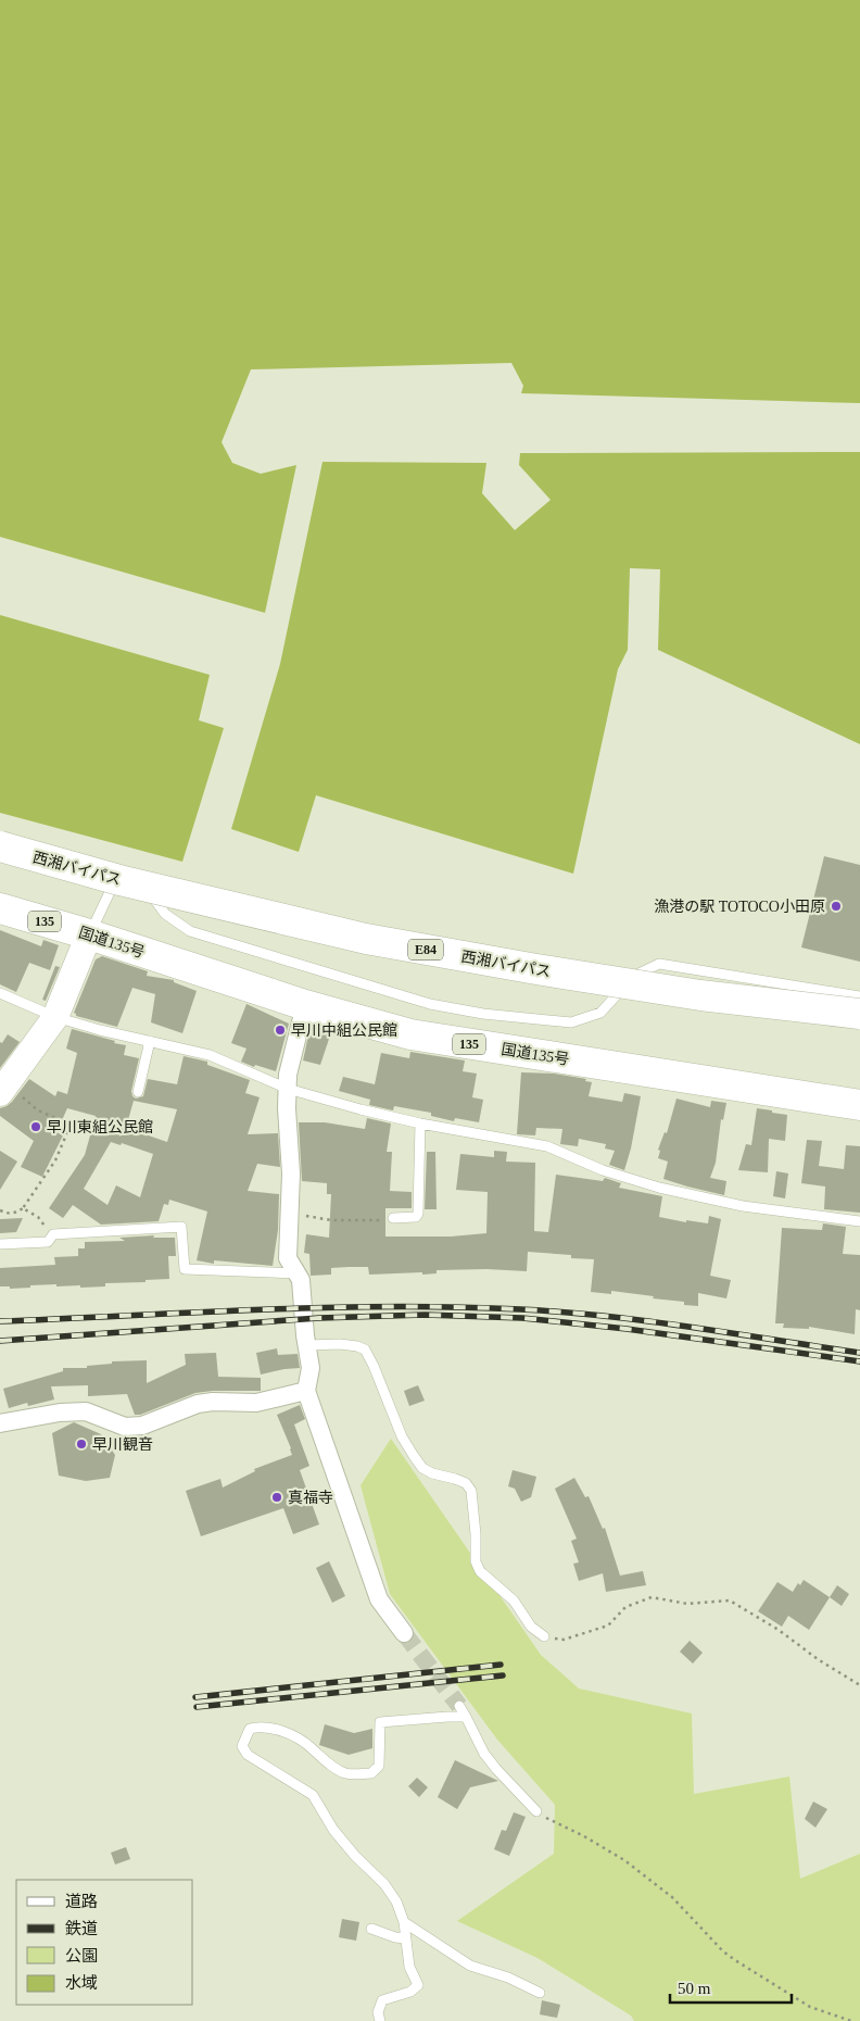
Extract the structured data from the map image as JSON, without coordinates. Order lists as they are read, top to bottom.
{
  "streets": {
    "highway": [
      "西湘バイパス",
      "135",
      "国道135号",
      "E84"
    ]
  },
  "places": [
    "漁港の駅 TOTOCO小田原",
    "早川中組公民館",
    "早川東組公民館",
    "早川観音",
    "真福寺"
  ],
  "legend": [
    "道路",
    "鉄道",
    "公園",
    "水域"
  ],
  "scale_bar": "50 m"
}
